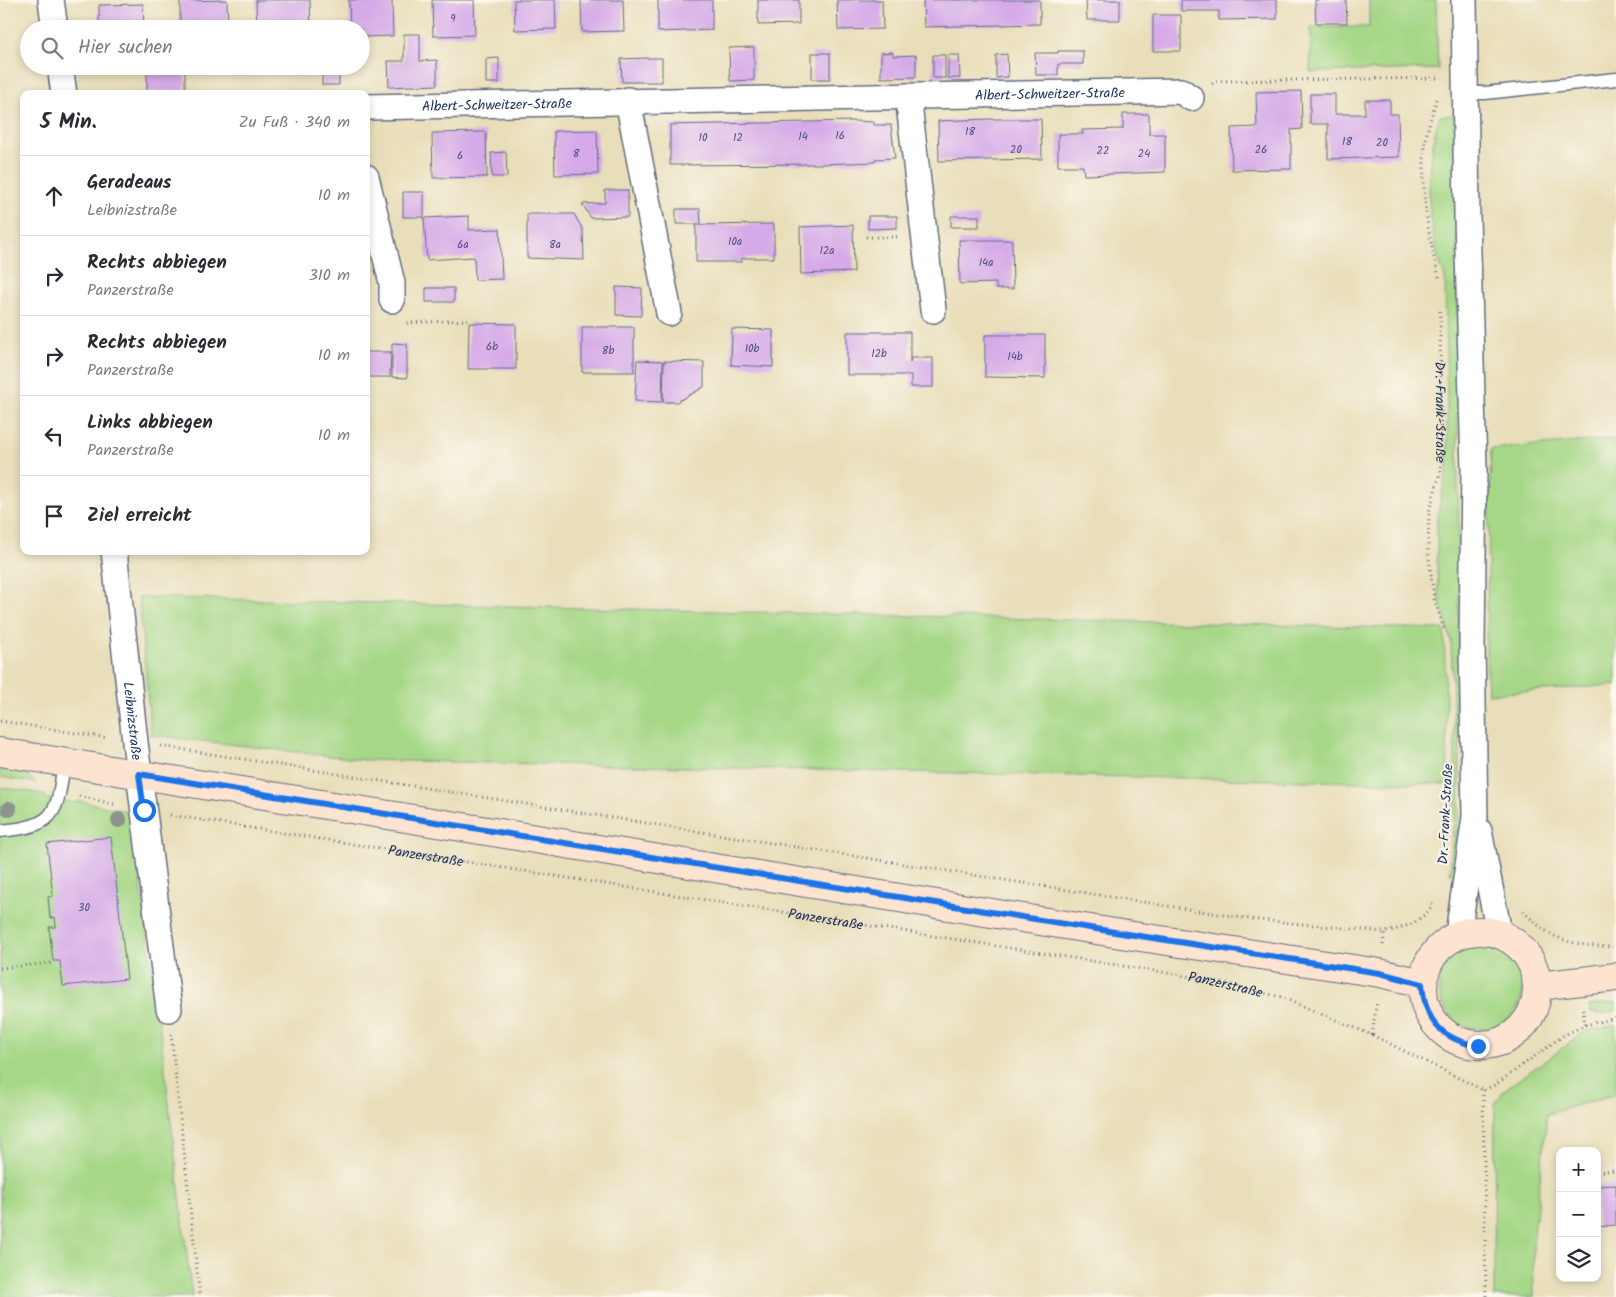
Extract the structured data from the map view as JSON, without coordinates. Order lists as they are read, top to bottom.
{
  "streets": {
    "street": ["Albert-Schweitzer-Straße", "Dr.-Frank-Straße", "Leibnizstraße"],
    "path": ["Panzerstraße"]
  },
  "crossings": [
    ["Leibnizstraße", "Panzerstraße"]
  ],
  "house_numbers": [
    "9",
    "18",
    "16",
    "14",
    "10",
    "12",
    "18",
    "20",
    "20",
    "26",
    "22",
    "8",
    "24",
    "6",
    "10a",
    "6a",
    "8a",
    "12a",
    "14a",
    "6b",
    "10b",
    "8b",
    "12b",
    "14b",
    "30"
  ],
  "page": {
    "search": "Hier suchen",
    "heading": ["5 Min.", "Zu Fuß · 340 m"],
    "list": [
      ["Geradeaus", "Leibnizstraße", "10 m"],
      ["Rechts abbiegen", "Panzerstraße", "310 m"],
      ["Rechts abbiegen", "Panzerstraße", "10 m"],
      ["Links abbiegen", "Panzerstraße", "10 m"],
      "Ziel erreicht"
    ],
    "map_buttons": ["+", "−"]
  }
}
